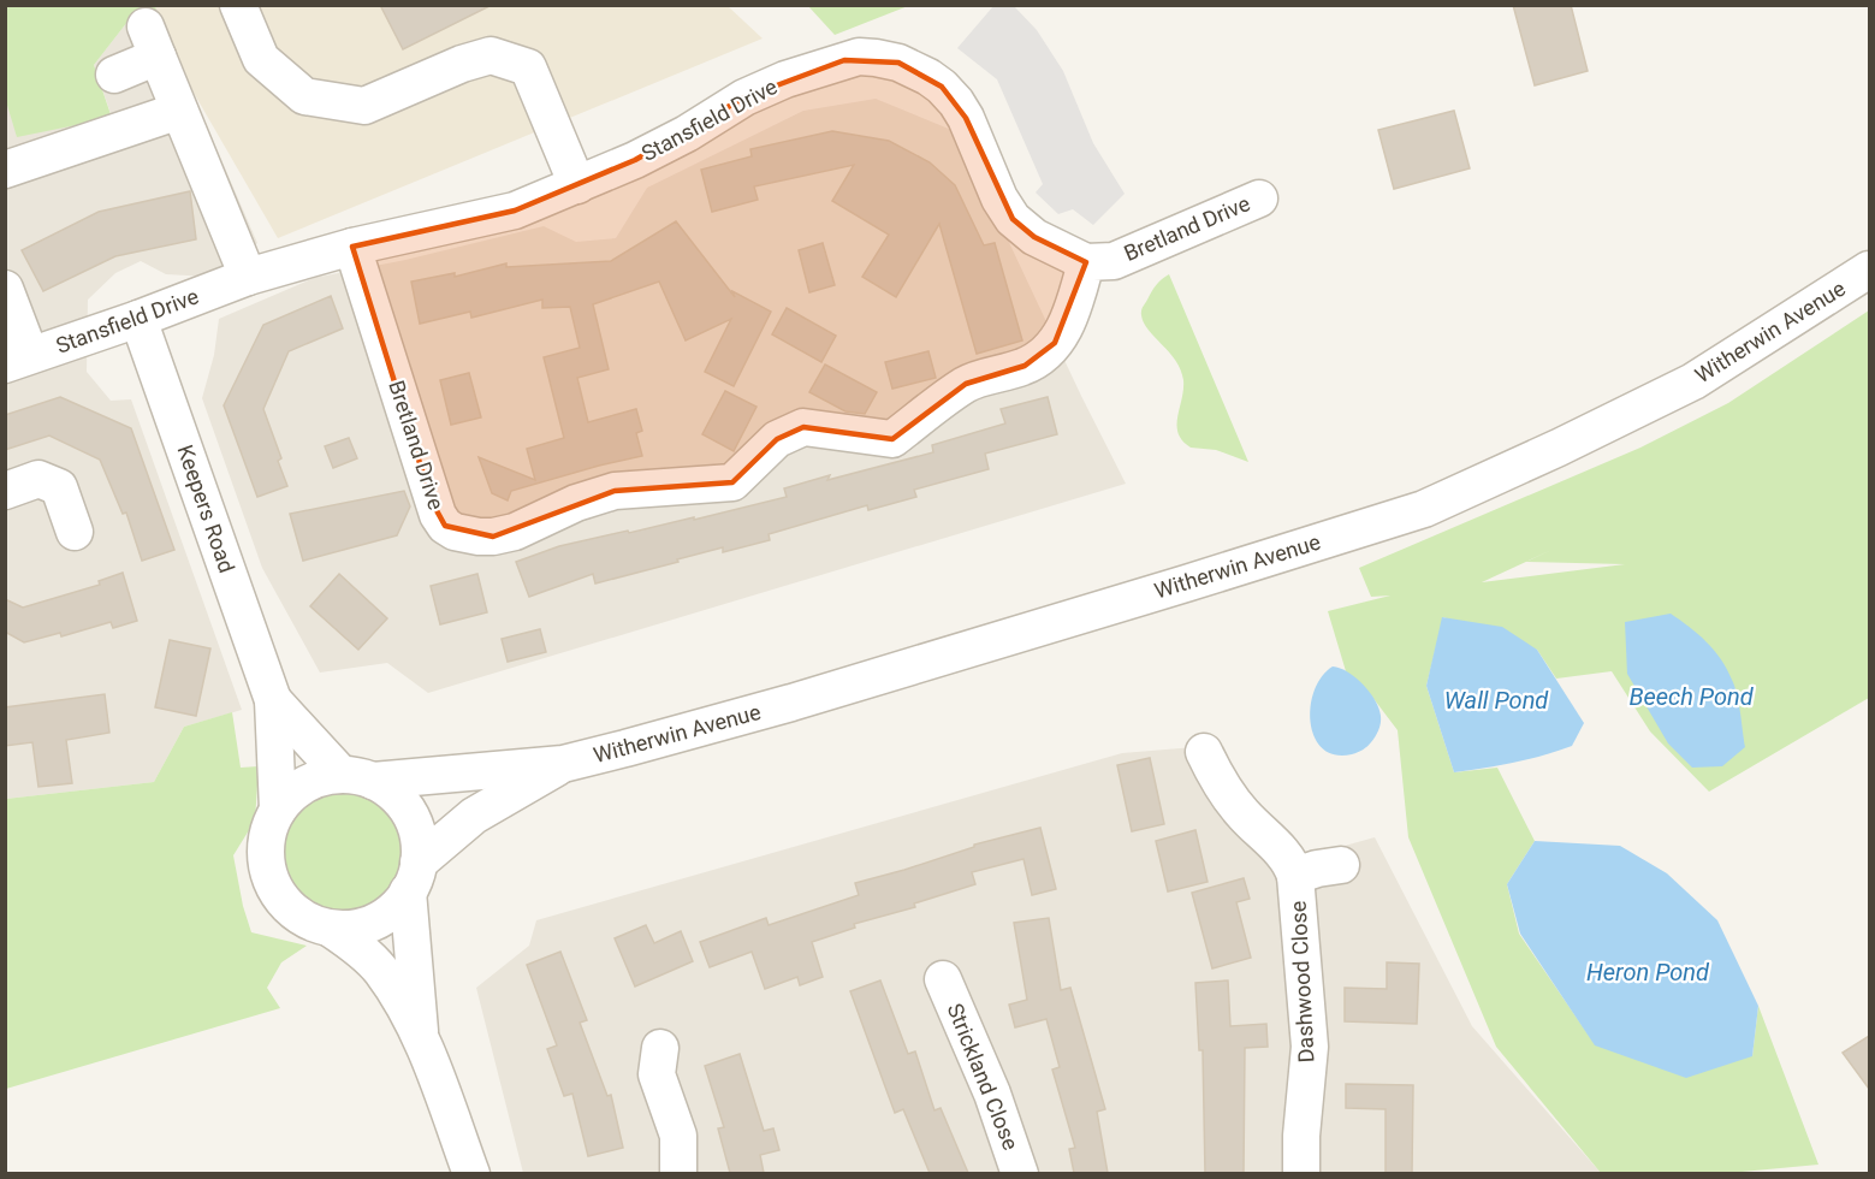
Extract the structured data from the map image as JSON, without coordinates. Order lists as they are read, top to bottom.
{
  "streets": {
    "street": [
      "Stansfield Drive",
      "Bretland Drive",
      "Witherwin Avenue",
      "Keepers Road",
      "Dashwood Close",
      "Strickland Close"
    ]
  },
  "crossings": [
    ["Stansfield Drive", "Bretland Drive"],
    ["Stansfield Drive", "Keepers Road"]
  ],
  "water": ["Beech Pond", "Wall Pond", "Heron Pond"]
}
